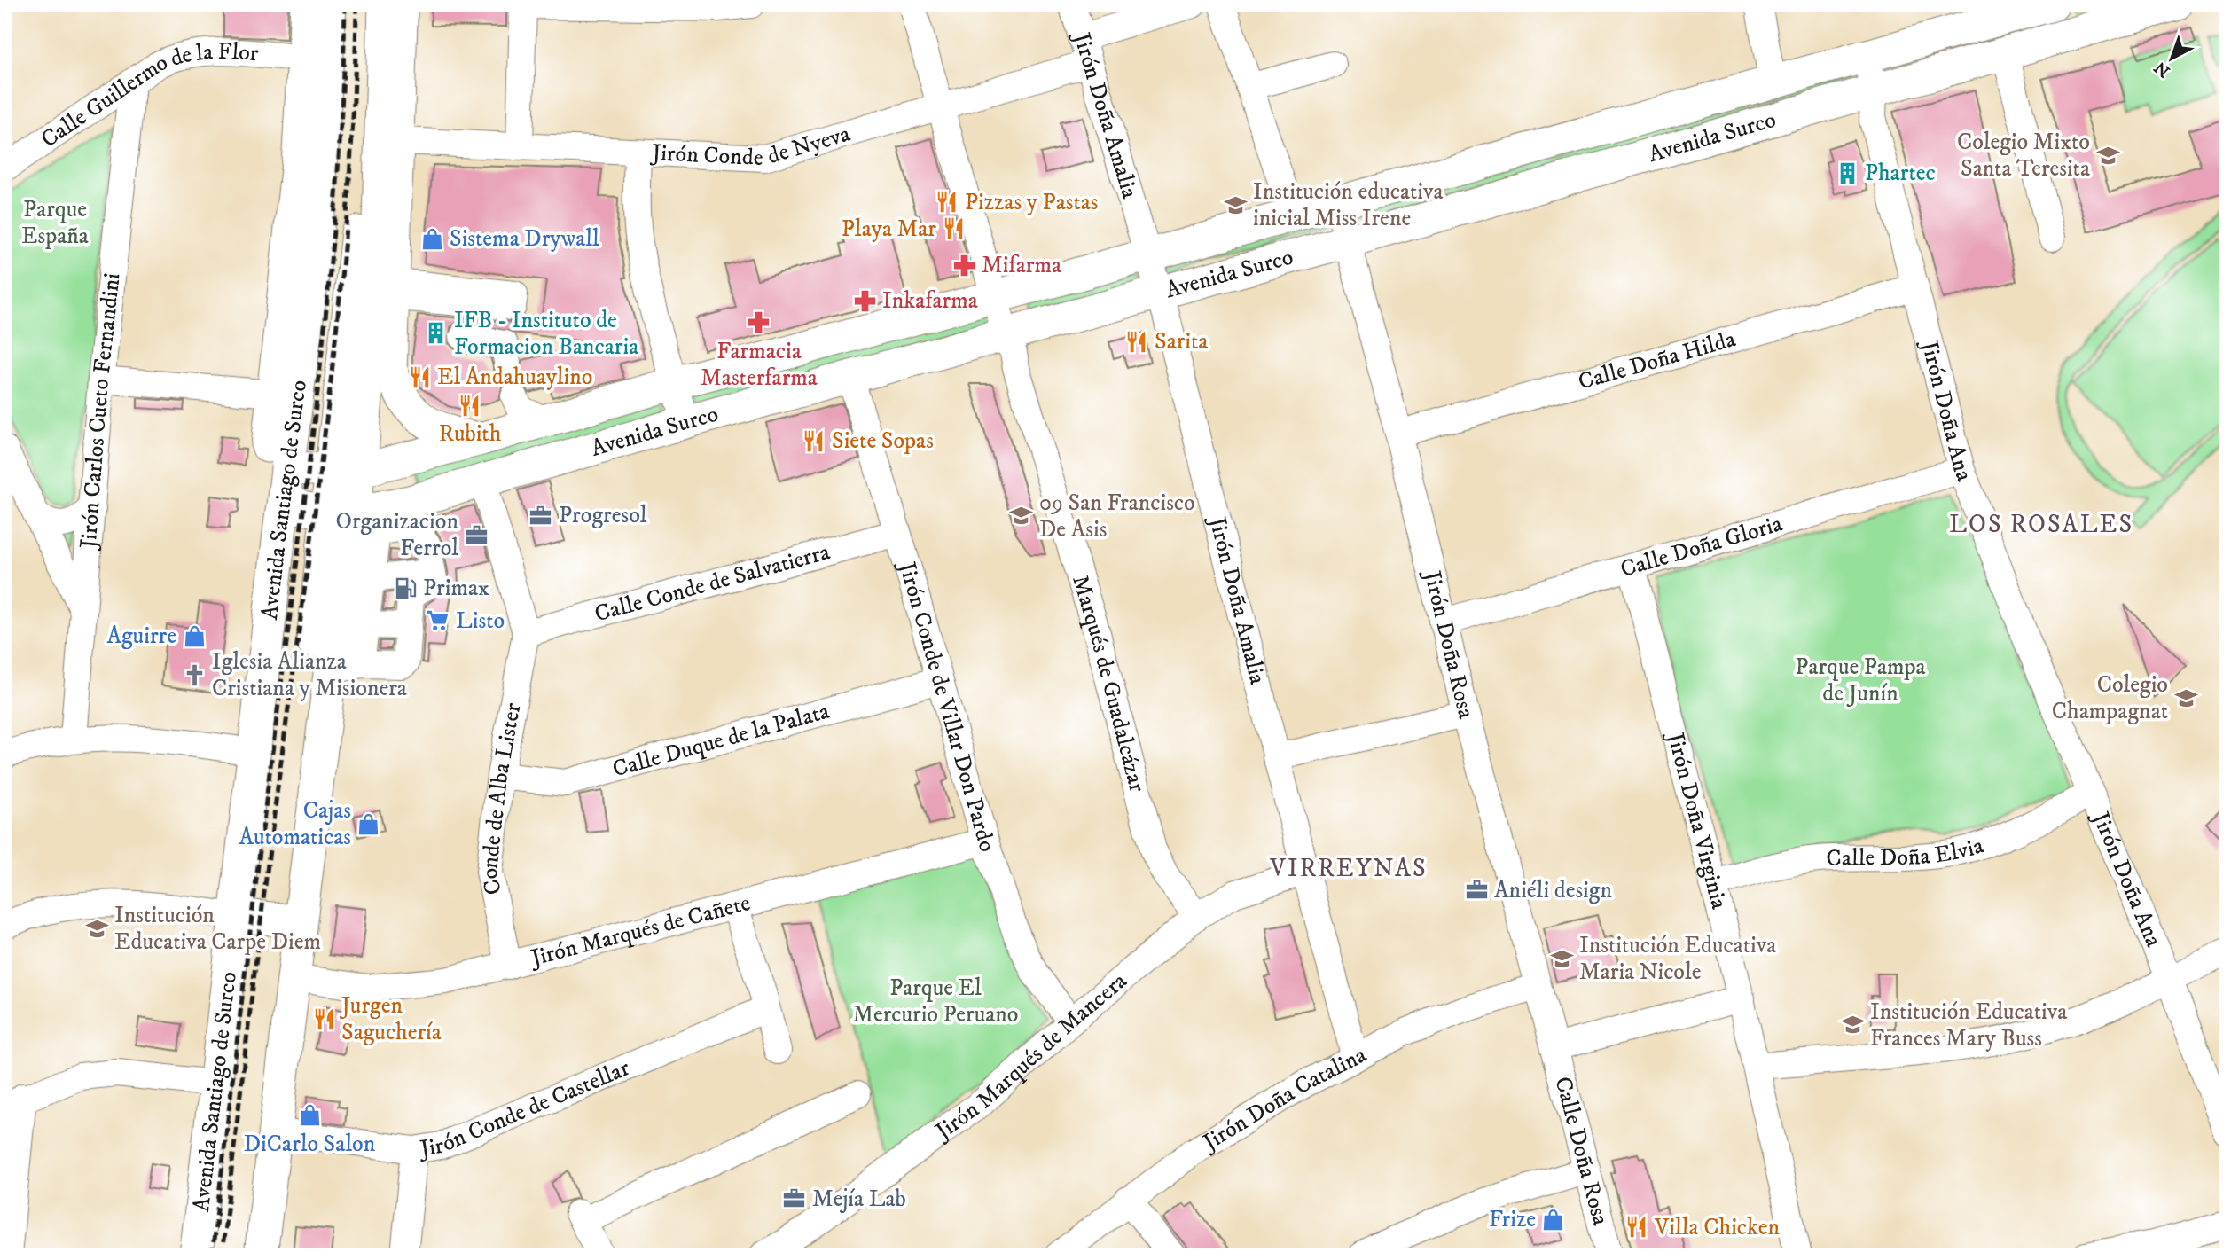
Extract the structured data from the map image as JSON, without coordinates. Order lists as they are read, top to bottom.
{
  "streets": {
    "main road": ["Avenida Surco", "Avenida Santiago de Surco"],
    "street": [
      "Calle Guillermo de la Flor",
      "Jirón Doña Amalia",
      "Jirón Conde de Nyeva",
      "Calle Doña Hilda",
      "Jirón Carlos Cueto Fernandini",
      "Jirón Doña Ana",
      "Calle Doña Gloria",
      "Calle Conde de Salvatierra",
      "Jirón Doña Rosa",
      "Marqués de Guadalcázar",
      "Jirón Conde de Villar Don Pardo",
      "Calle Duque de la Palata",
      "Conde de Alba Lister",
      "Jirón Doña Virginia",
      "Calle Doña Elvia",
      "Jirón Marqués de Cañete",
      "Jirón Marqués de Mancera",
      "Jirón Doña Catalina",
      "Jirón Conde de Castellar",
      "Calle Doña Rosa"
    ]
  },
  "crossings": [
    ["Calle Guillermo de la Flor", "Jirón Carlos Cueto Fernandini"],
    ["Calle Guillermo de la Flor", "Avenida Santiago de Surco"],
    ["Jirón Doña Amalia", "Avenida Surco"],
    ["Jirón Doña Amalia", "Jirón Conde de Nyeva"],
    ["Jirón Doña Amalia", "Jirón Marqués de Mancera"],
    ["Jirón Doña Amalia", "Jirón Doña Catalina"],
    ["Avenida Surco", "Jirón Doña Ana"],
    ["Avenida Surco", "Avenida Santiago de Surco"],
    ["Avenida Surco", "Jirón Doña Rosa"],
    ["Avenida Surco", "Marqués de Guadalcázar"],
    ["Avenida Surco", "Jirón Conde de Villar Don Pardo"],
    ["Jirón Conde de Nyeva", "Marqués de Guadalcázar"],
    ["Calle Doña Hilda", "Jirón Doña Ana"],
    ["Calle Doña Hilda", "Jirón Doña Rosa"],
    ["Jirón Doña Ana", "Calle Doña Gloria"],
    ["Jirón Doña Ana", "Calle Doña Elvia"],
    ["Avenida Santiago de Surco", "Jirón Marqués de Cañete"],
    ["Avenida Santiago de Surco", "Jirón Conde de Castellar"],
    ["Calle Doña Gloria", "Jirón Doña Rosa"],
    ["Calle Doña Gloria", "Jirón Doña Virginia"],
    ["Calle Conde de Salvatierra", "Jirón Conde de Villar Don Pardo"],
    ["Calle Conde de Salvatierra", "Conde de Alba Lister"],
    ["Jirón Doña Rosa", "Jirón Doña Catalina"],
    ["Jirón Doña Rosa", "Calle Doña Rosa"],
    ["Marqués de Guadalcázar", "Jirón Marqués de Mancera"],
    ["Jirón Conde de Villar Don Pardo", "Calle Duque de la Palata"],
    ["Jirón Conde de Villar Don Pardo", "Jirón Marqués de Cañete"],
    ["Jirón Conde de Villar Don Pardo", "Jirón Marqués de Mancera"],
    ["Calle Duque de la Palata", "Conde de Alba Lister"],
    ["Conde de Alba Lister", "Jirón Marqués de Cañete"],
    ["Jirón Doña Virginia", "Calle Doña Elvia"]
  ],
  "districts": ["LOS ROSALES", "VIRREYNAS"],
  "parks": ["Parque España", "Parque Pampa de Junín", "Parque El Mercurio Peruano"],
  "places": {
    "school or university": [
      "Colegio Mixto Santa Teresita",
      "Institución educativa inicial Miss Irene",
      "09 San Francisco De Asis",
      "Colegio Champagnat",
      "Institución Educativa Carpe Diem",
      "Institución Educativa Maria Nicole",
      "Institución Educativa Frances Mary Buss"
    ],
    "building": ["Phartec", "IFB - Instituto de Formacion Bancaria"],
    "restaurant": [
      "Pizzas y Pastas",
      "Playa Mar",
      "Sarita",
      "El Andahuaylino",
      "Rubith",
      "Siete Sopas",
      "Jurgen Saguchería",
      "Villa Chicken"
    ],
    "shop": [
      "Sistema Drywall",
      "Aguirre",
      "Cajas Automaticas",
      "DiCarlo Salon",
      "Frize"
    ],
    "pharmacy": ["Mifarma", "Inkafarma", "Farmacia Masterfarma"],
    "office": [
      "Progresol",
      "Organizacion Ferrol",
      "Aniéli design",
      "Mejía Lab"
    ],
    "fuel station": ["Primax"],
    "supermarket": ["Listo"],
    "church": ["Iglesia Alianza Cristiana y Misionera"]
  },
  "north": "bottom left"
}
